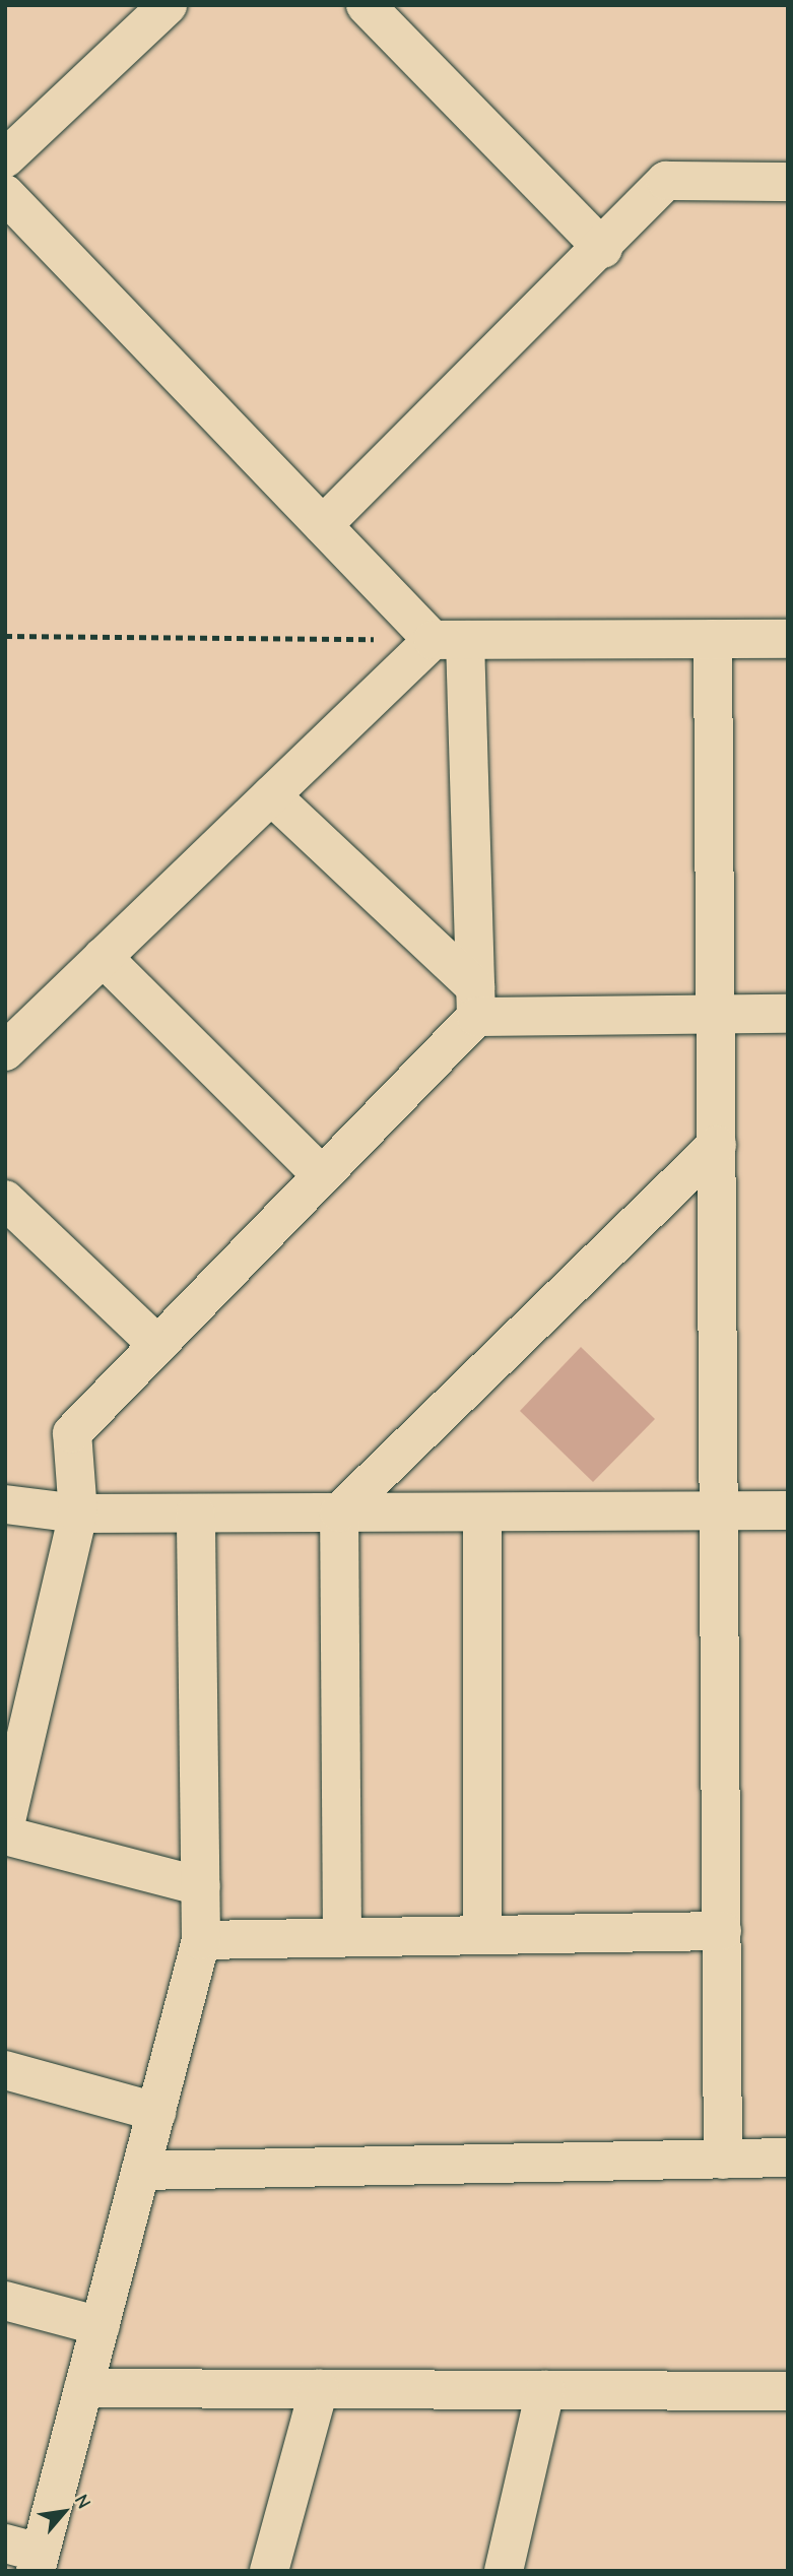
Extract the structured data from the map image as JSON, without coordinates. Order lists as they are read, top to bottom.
{
  "north": "top right"
}
